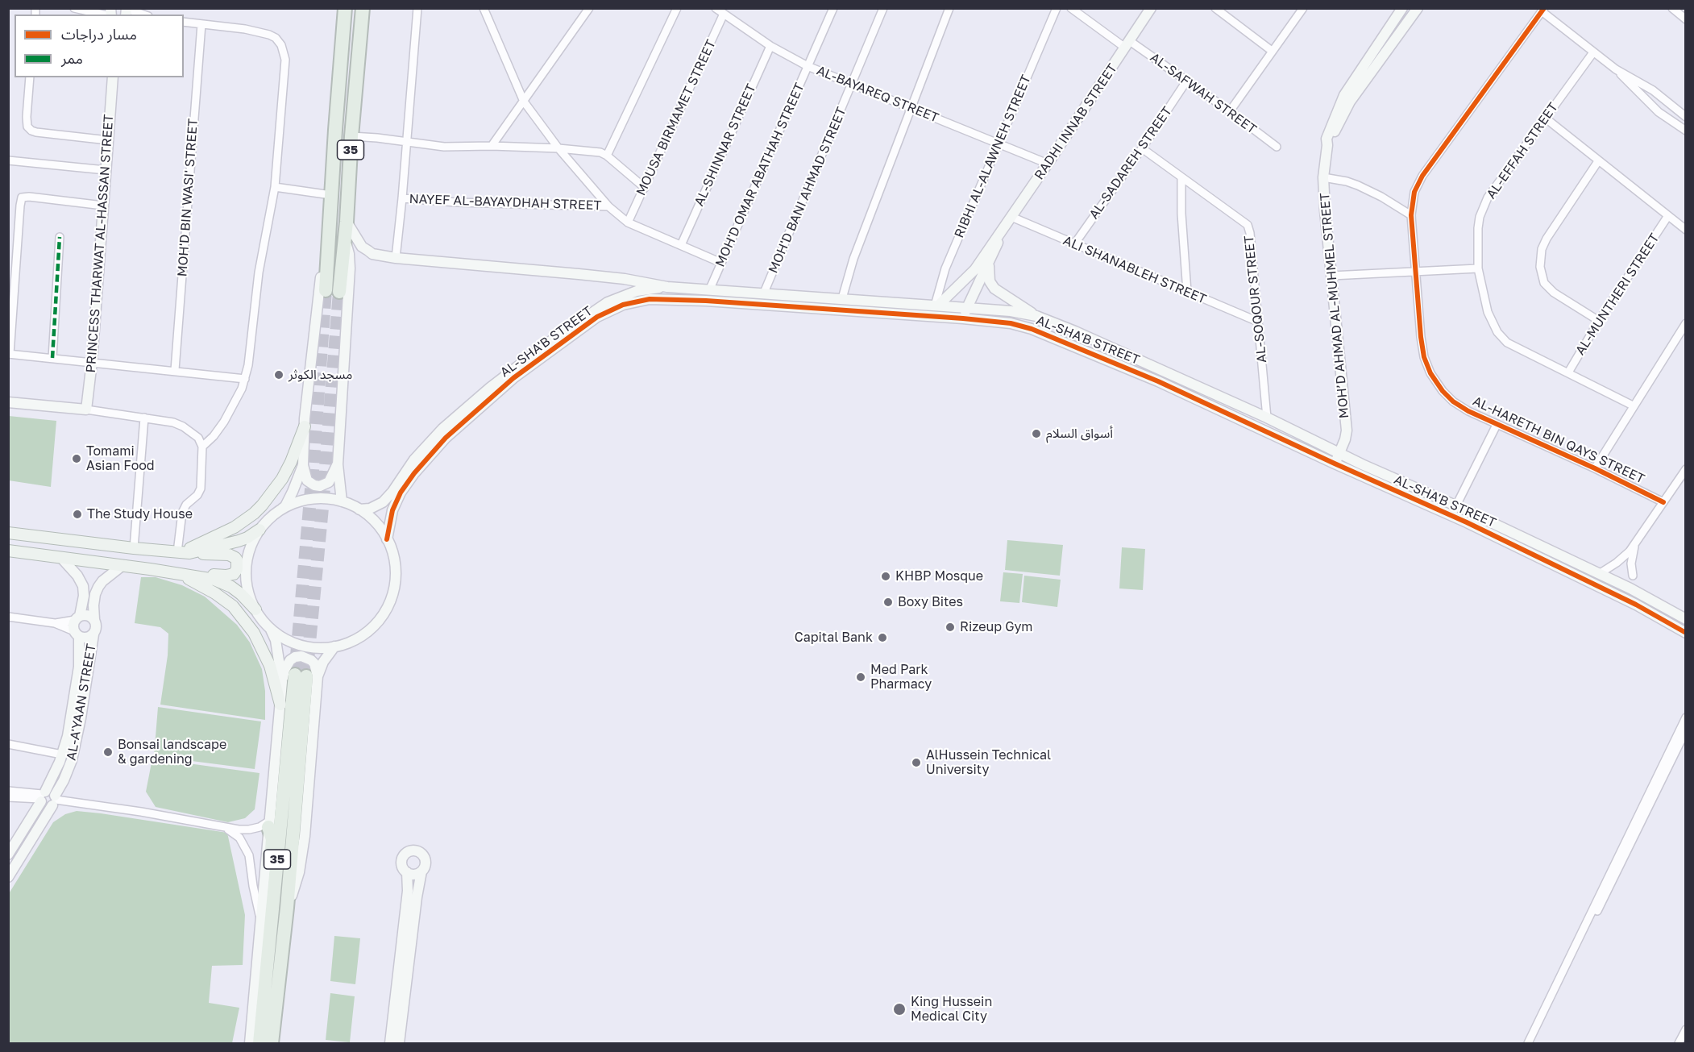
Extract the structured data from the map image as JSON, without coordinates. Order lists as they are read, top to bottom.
{
  "streets": {
    "highway": ["35"],
    "street": [
      "AL-SAFWAH STREET",
      "AL-BAYAREQ STREET",
      "MOUSA BIRMAMET STREET",
      "RADHI INNAB STREET",
      "AL-SHINNAR STREET",
      "AL-EFFAH STREET",
      "RIBHI AL-ALAWNEH STREET",
      "AL-SADAREH STREET",
      "MOH'D OMAR ABATHAH STREET",
      "MOH'D BANI AHMAD STREET",
      "MOH'D BIN WASI' STREET",
      "NAYEF AL-BAYAYDHAH STREET",
      "PRINCESS THARWAT AL-HASSAN STREET",
      "ALI SHANABLEH STREET",
      "AL-MUNTHERI STREET",
      "AL-SOQOUR STREET",
      "MOH’D AHMAD AL-MUHMEL STREET",
      "AL-SHA'B STREET",
      "AL-HARETH BIN QAYS STREET",
      "AL-A'YAAN STREET"
    ]
  },
  "crossings": [
    ["AL-SAFWAH STREET", "RADHI INNAB STREET"],
    ["AL-SAFWAH STREET", "AL-SADAREH STREET"],
    ["AL-BAYAREQ STREET", "MOUSA BIRMAMET STREET"],
    ["AL-BAYAREQ STREET", "RADHI INNAB STREET"],
    ["AL-BAYAREQ STREET", "AL-SHINNAR STREET"],
    ["AL-BAYAREQ STREET", "RIBHI AL-ALAWNEH STREET"],
    ["AL-BAYAREQ STREET", "MOH'D OMAR ABATHAH STREET"],
    ["AL-BAYAREQ STREET", "MOH'D BANI AHMAD STREET"],
    ["RADHI INNAB STREET", "RIBHI AL-ALAWNEH STREET"],
    ["RADHI INNAB STREET", "ALI SHANABLEH STREET"],
    ["RADHI INNAB STREET", "AL-SHA'B STREET"],
    ["35", "AL-SHA'B STREET"],
    ["AL-EFFAH STREET", "AL-MUNTHERI STREET"],
    ["RIBHI AL-ALAWNEH STREET", "AL-SHA'B STREET"],
    ["AL-SADAREH STREET", "ALI SHANABLEH STREET"],
    ["AL-SADAREH STREET", "AL-SOQOUR STREET"],
    ["MOH'D OMAR ABATHAH STREET", "AL-SHA'B STREET"],
    ["MOH'D BANI AHMAD STREET", "AL-SHA'B STREET"],
    ["ALI SHANABLEH STREET", "AL-SOQOUR STREET"],
    ["AL-SOQOUR STREET", "AL-SHA'B STREET"],
    ["MOH’D AHMAD AL-MUHMEL STREET", "AL-SHA'B STREET"]
  ],
  "places": [
    "مسجد الكوثر",
    "أسواق السلام",
    "Tomami Asian Food",
    "The Study House",
    "KHBP Mosque",
    "Boxy Bites",
    "Rizeup Gym",
    "Capital Bank",
    "Med Park Pharmacy",
    "Bonsai landscape & gardening",
    "AlHussein Technical University",
    "King Hussein Medical City"
  ],
  "legend": ["مسار دراجات", "ممر"]
}
